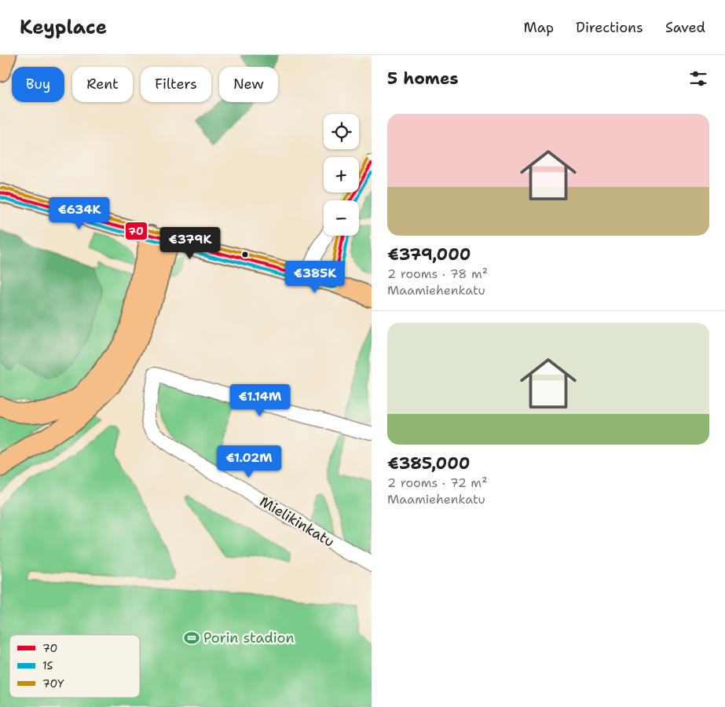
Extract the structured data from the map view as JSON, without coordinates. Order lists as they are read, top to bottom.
{
  "streets": {
    "street": ["Mielikinkatu"]
  },
  "places": {
    "sports": ["Porin stadion"]
  },
  "lines": ["transit line 70Y", "transit line 70", "transit line 1S"],
  "legend": ["70", "1S", "70Y"],
  "page": {
    "header": "Keyplace",
    "nav": ["Map", "Directions", "Saved"],
    "heading": "5 homes",
    "chip": [
      "Buy",
      "Rent",
      "Filters",
      "New"
    ],
    "list": [
      {
        "name": "€379,000",
        "note": "2 rooms · 78 m² · Maamiehenkatu"
      },
      {
        "name": "€385,000",
        "note": "2 rooms · 72 m² · Maamiehenkatu"
      }
    ],
    "map_buttons": ["+", "−"],
    "price": [
      "€634K",
      "€379K",
      "€385K",
      "€1.14M",
      "€1.02M"
    ]
  }
}
